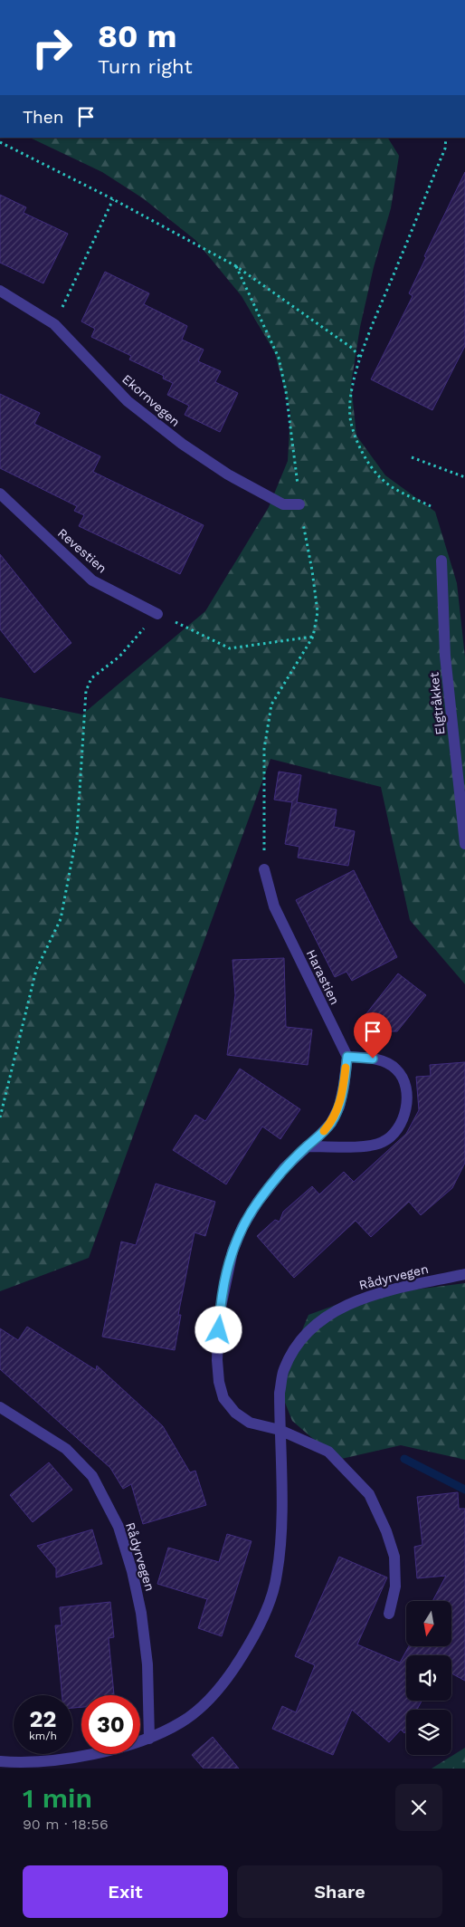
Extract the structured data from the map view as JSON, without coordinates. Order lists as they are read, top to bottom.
{
  "streets": {
    "street": [
      "Ekornvegen",
      "Revestien",
      "Elgtråkket",
      "Harastien",
      "Rådyrvegen"
    ]
  },
  "north": "bottom",
  "page": {
    "turn": ["80 m", "Turn right"],
    "then": "Then",
    "speed": "22 km/h",
    "limit": "30",
    "heading": ["1 min", "90 m · 18:56"],
    "buttons": ["Exit", "Share"]
  }
}
